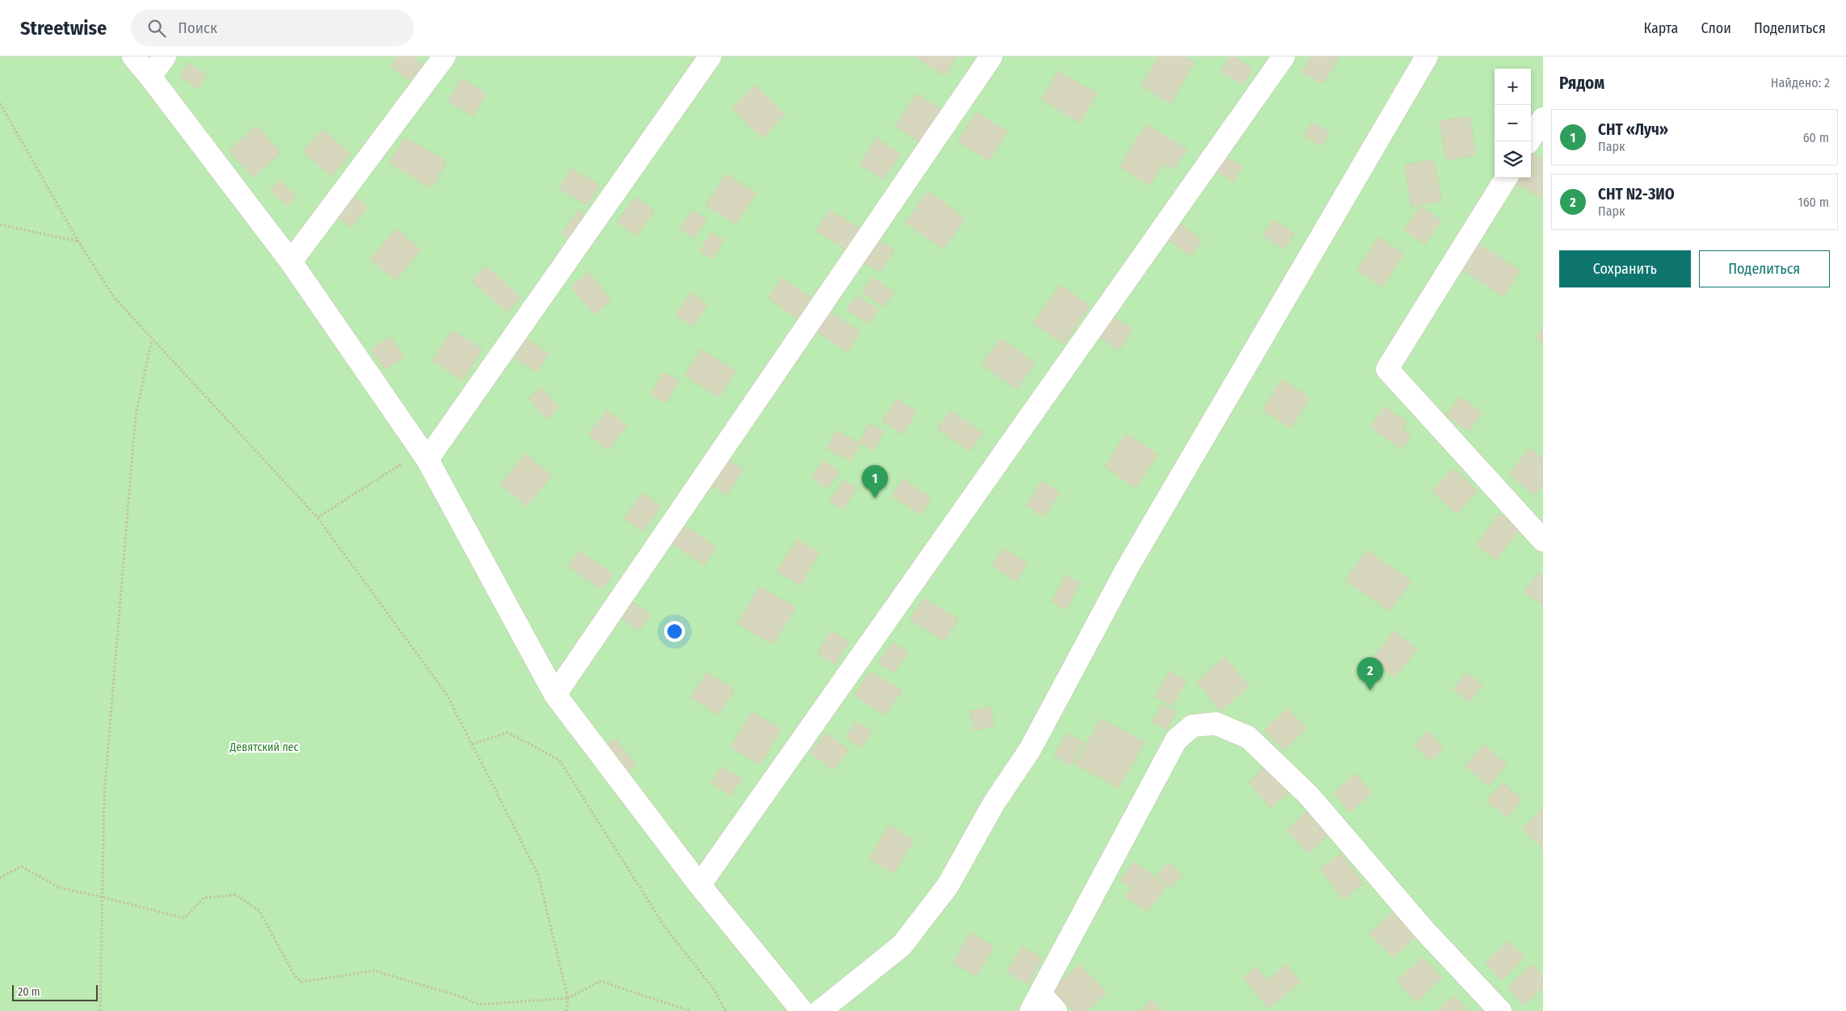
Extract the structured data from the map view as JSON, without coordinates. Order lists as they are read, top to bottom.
{
  "parks": ["Девятский лес"],
  "scale_bar": "20 m",
  "page": {
    "header": "Streetwise",
    "search": "Поиск",
    "nav": ["Карта", "Слои", "Поделиться"],
    "heading": ["Рядом", "Найдено: 2"],
    "map_buttons": ["+", "−"],
    "list": [
      {
        "mark": "1",
        "name": "СНТ «Луч»",
        "note": "Парк",
        "value": "60 m"
      },
      {
        "mark": "2",
        "name": "СНТ N2-ЗИО",
        "note": "Парк",
        "value": "160 m"
      }
    ],
    "buttons": ["Сохранить", "Поделиться"],
    "pins": ["1", "2"],
    "scale": "20 m"
  }
}
